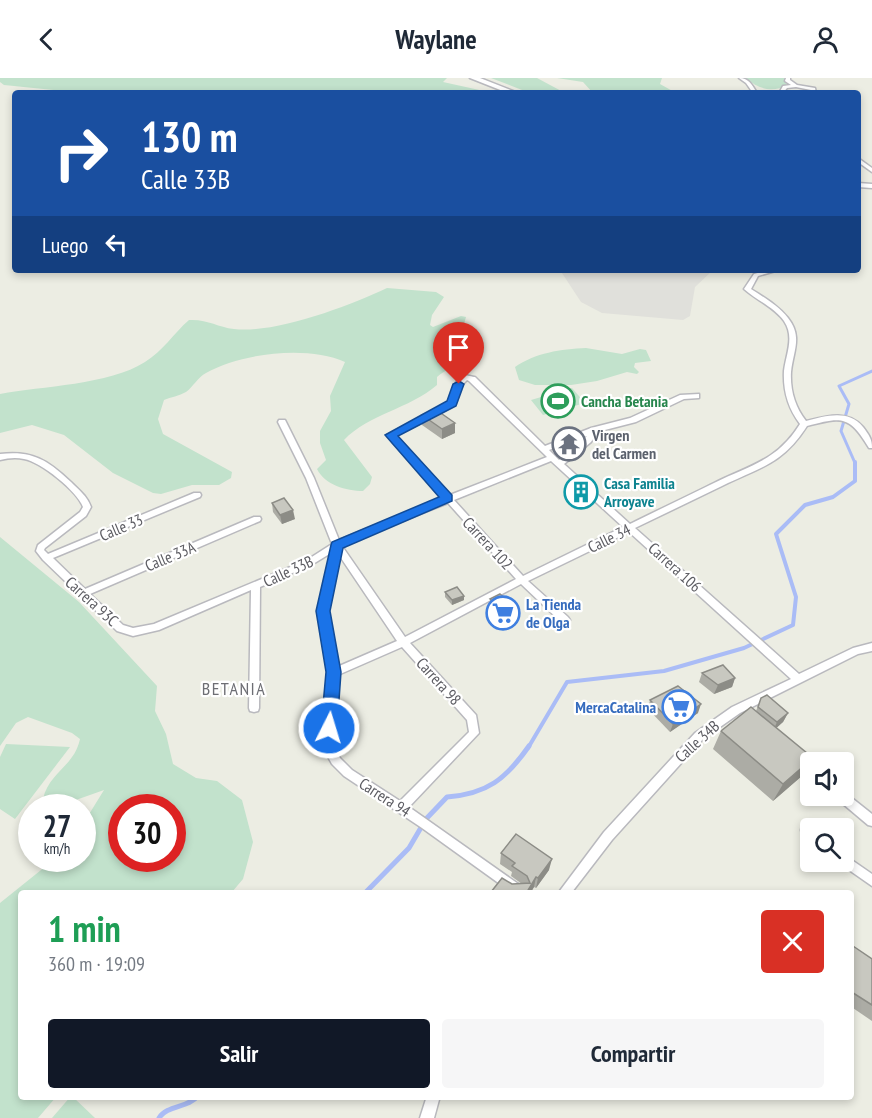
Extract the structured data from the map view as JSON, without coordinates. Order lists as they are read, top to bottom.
{
  "streets": {
    "street": [
      "Calle 33",
      "Calle 34",
      "Carrera 102",
      "Calle 33A",
      "Carrera 106",
      "Calle 33B",
      "Carrera 93C",
      "Carrera 98",
      "Calle 34B",
      "Carrera 94"
    ]
  },
  "crossings": [
    ["Calle 33", "Carrera 93C"],
    ["Calle 34", "Carrera 102"],
    ["Calle 34", "Carrera 106"],
    ["Calle 34", "Carrera 98"],
    ["Calle 34", "Carrera 94"],
    ["Carrera 102", "Carrera 106"],
    ["Carrera 102", "Calle 33B"],
    ["Calle 33A", "Carrera 93C"],
    ["Carrera 106", "Calle 33B"],
    ["Carrera 106", "Calle 34B"],
    ["Calle 33B", "Carrera 93C"],
    ["Calle 33B", "Carrera 98"],
    ["Calle 33B", "Carrera 94"],
    ["Carrera 98", "Carrera 94"]
  ],
  "districts": ["BETANIA"],
  "places": {
    "sports": ["Cancha Betania"],
    "temple": ["Virgen del Carmen"],
    "building": ["Casa Familia Arroyave"],
    "supermarket": ["La Tienda de Olga", "MercaCatalina"]
  },
  "page": {
    "header": "Waylane",
    "turn": ["130 m", "Calle 33B"],
    "then": "Luego",
    "speed": "27 km/h",
    "limit": "30",
    "heading": ["1 min", "360 m · 19:09"],
    "buttons": ["Salir", "Compartir"]
  }
}
